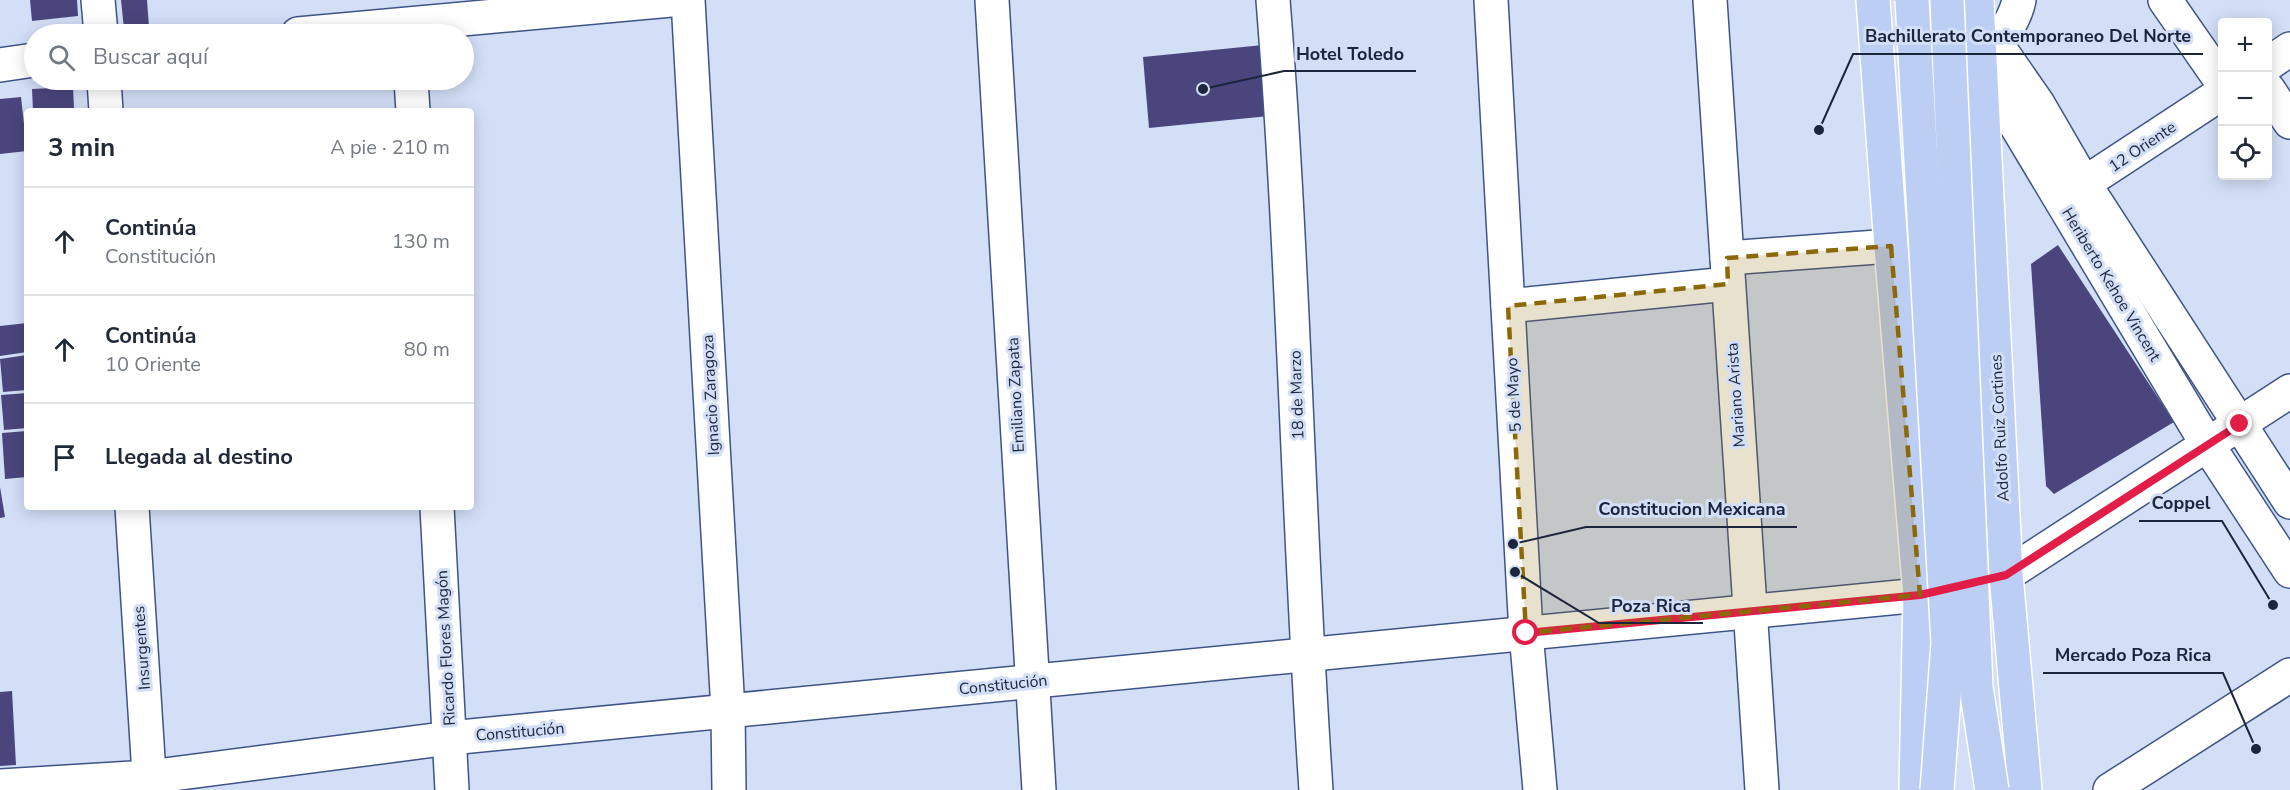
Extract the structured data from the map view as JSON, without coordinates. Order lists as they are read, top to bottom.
{
  "streets": {
    "main road": ["Adolfo Ruiz Cortines"],
    "street": [
      "12 Oriente",
      "Heriberto Kehoe Vincent",
      "Ignacio Zaragoza",
      "Emiliano Zapata",
      "18 de Marzo",
      "5 de Mayo",
      "Mariano Arista",
      "Insurgentes",
      "Ricardo Flores Magón",
      "Constitución"
    ]
  },
  "crossings": [
    ["12 Oriente", "Heriberto Kehoe Vincent"],
    ["Heriberto Kehoe Vincent", "Adolfo Ruiz Cortines"],
    ["Ignacio Zaragoza", "Constitución"],
    ["Emiliano Zapata", "Constitución"],
    ["18 de Marzo", "Constitución"],
    ["5 de Mayo", "Constitución"],
    ["Mariano Arista", "Constitución"],
    ["Adolfo Ruiz Cortines", "Constitución"],
    ["Insurgentes", "Constitución"],
    ["Ricardo Flores Magón", "Constitución"]
  ],
  "places": [
    "Hotel Toledo",
    "Bachillerato Contemporaneo Del Norte",
    "Constitucion Mexicana",
    "Poza Rica",
    "Coppel",
    "Mercado Poza Rica"
  ],
  "page": {
    "map_buttons": ["+", "−"],
    "search": "Buscar aquí",
    "heading": ["3 min", "A pie · 210 m"],
    "list": [
      ["Continúa", "Constitución", "130 m"],
      ["Continúa", "10 Oriente", "80 m"],
      "Llegada al destino"
    ]
  }
}
